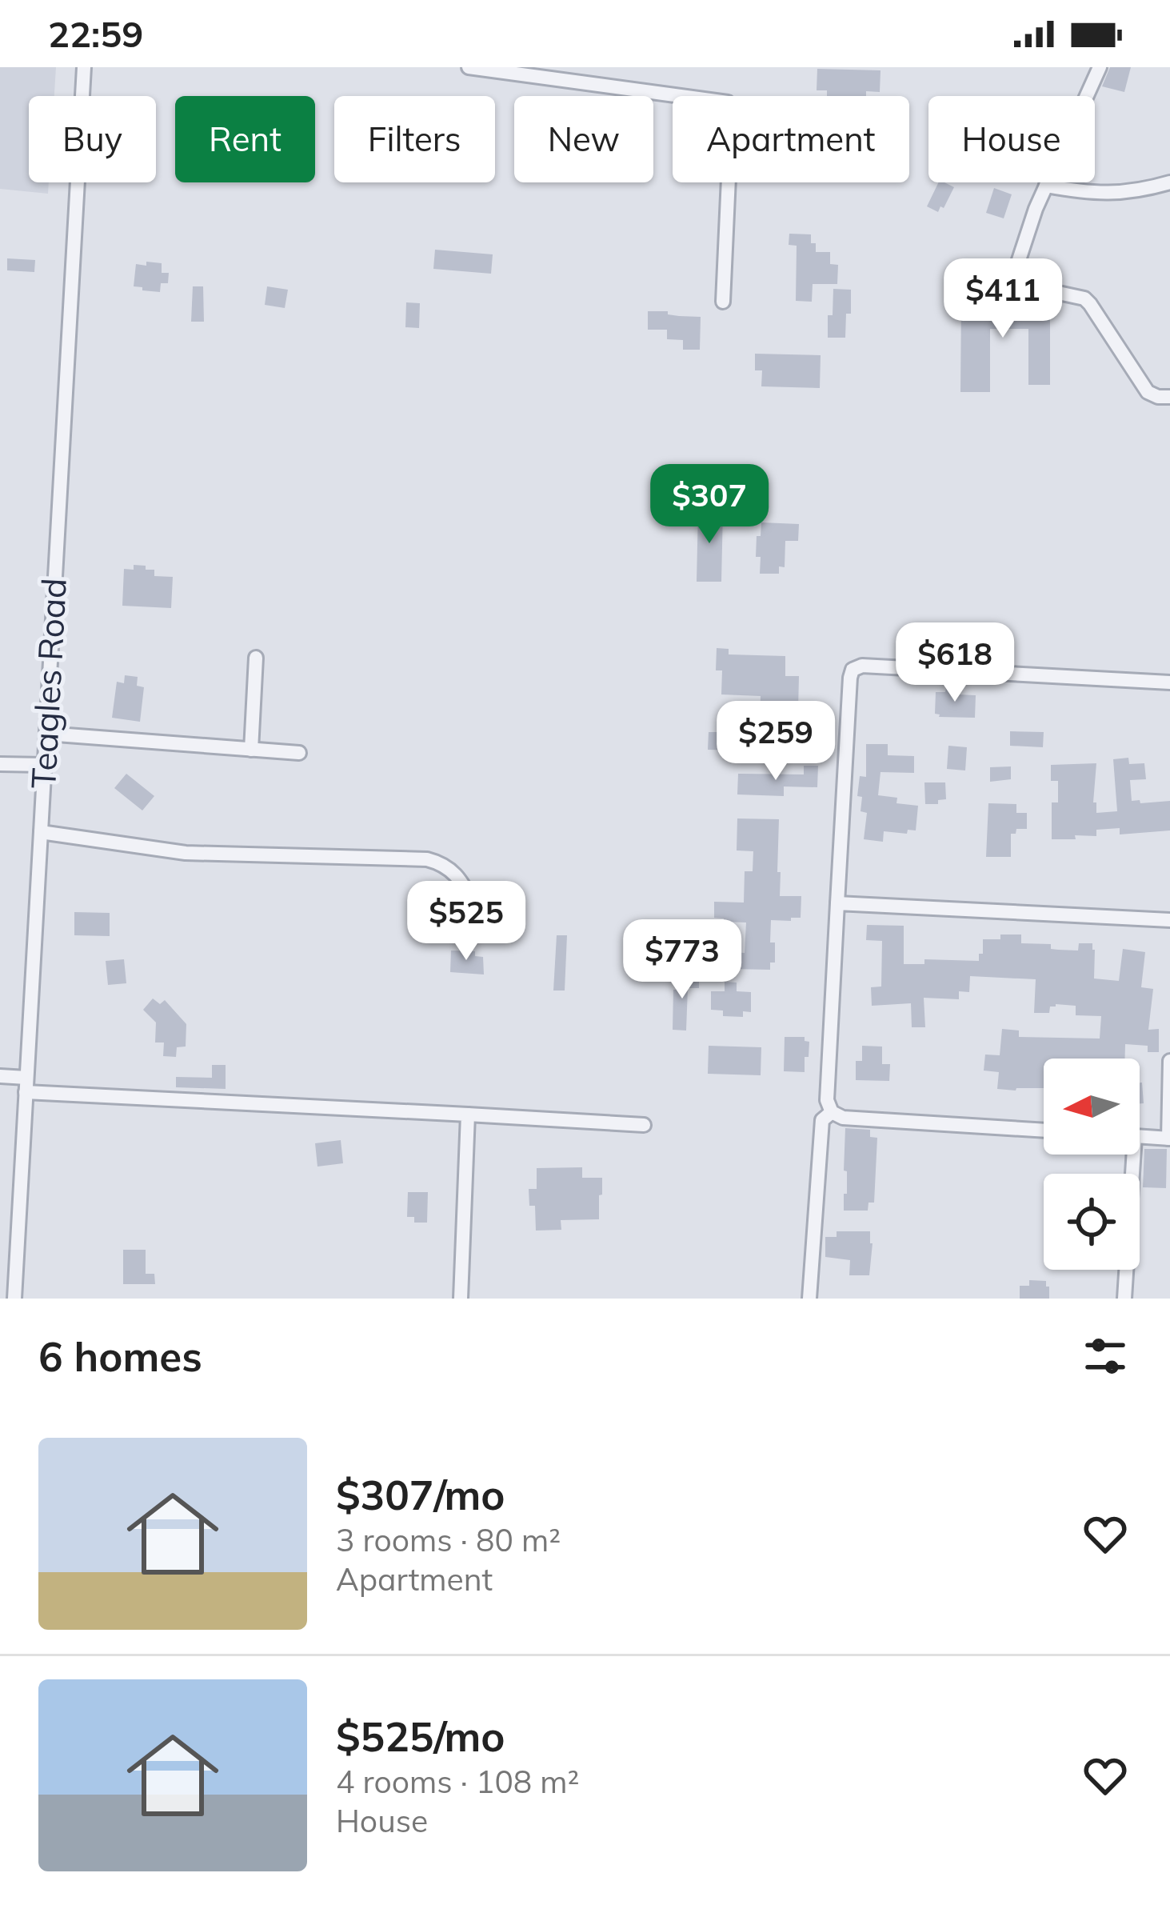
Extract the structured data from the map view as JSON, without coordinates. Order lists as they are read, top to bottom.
{
  "streets": {
    "street": ["Teagles Road"]
  },
  "north": "left",
  "page": {
    "status": "22:59",
    "chip": [
      "Buy",
      "Rent",
      "Filters",
      "New",
      "Apartment",
      "House"
    ],
    "price": [
      "$411",
      "$307",
      "$618",
      "$259",
      "$525",
      "$773"
    ],
    "heading": "6 homes",
    "list": [
      {
        "name": "$307/mo",
        "note": "3 rooms · 80 m² · Apartment"
      },
      {
        "name": "$525/mo",
        "note": "4 rooms · 108 m² · House"
      }
    ]
  }
}
